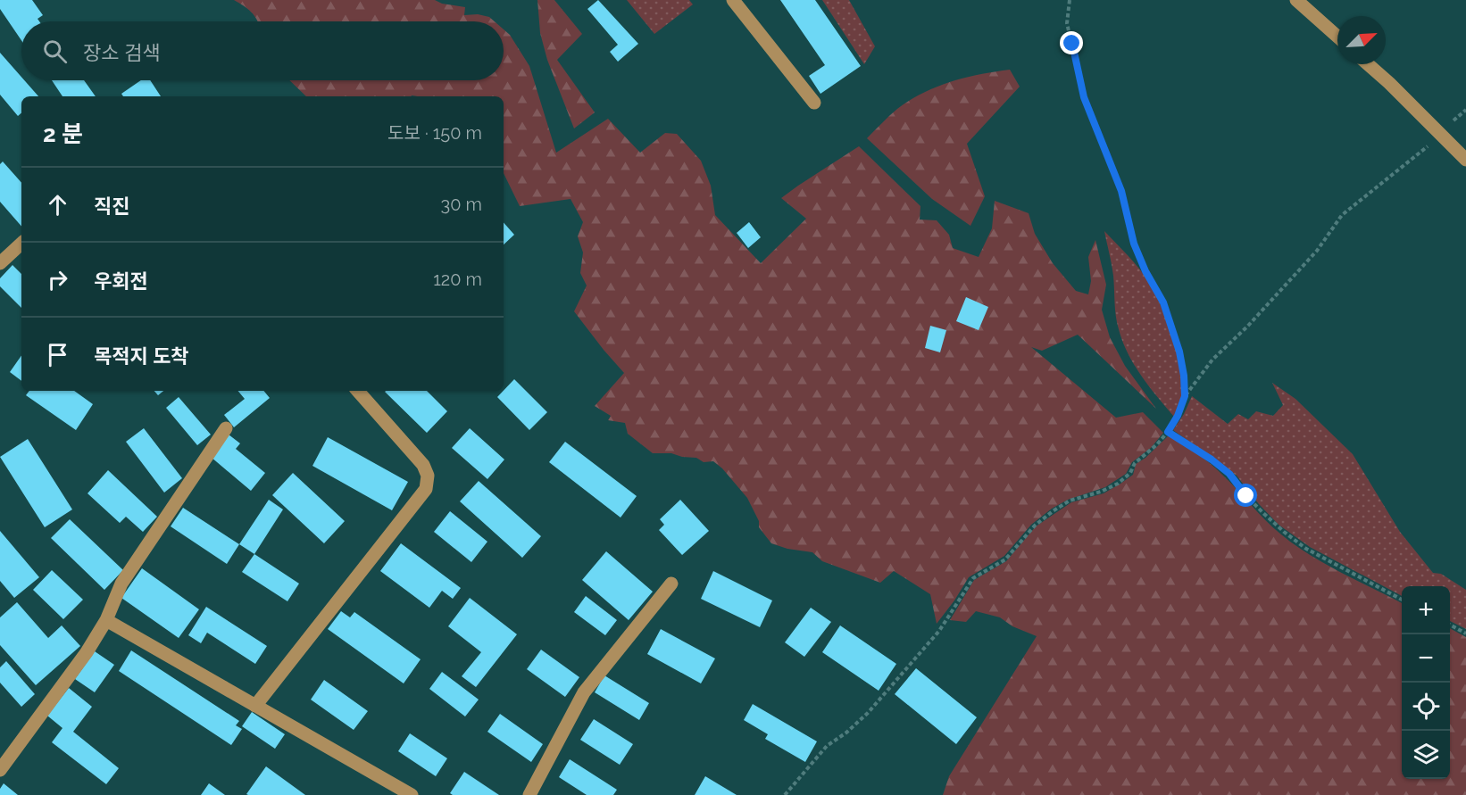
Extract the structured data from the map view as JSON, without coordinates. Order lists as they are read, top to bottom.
{
  "north": "top right",
  "page": {
    "search": "장소 검색",
    "heading": ["2 분", "도보 · 150 m"],
    "list": [
      ["직진", "30 m"],
      ["우회전", "120 m"],
      "목적지 도착"
    ],
    "map_buttons": ["+", "−"]
  }
}
